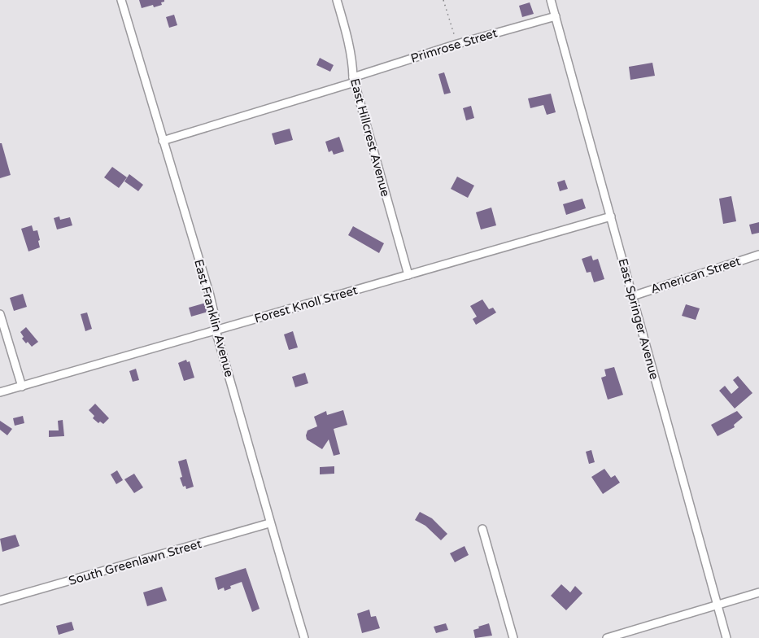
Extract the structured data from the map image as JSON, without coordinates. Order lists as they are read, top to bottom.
{
  "streets": {
    "street": [
      "Primrose Street",
      "East Hillcrest Avenue",
      "American Street",
      "Forest Knoll Street",
      "East Franklin Avenue",
      "East Springer Avenue",
      "South Greenlawn Street"
    ]
  },
  "crossings": [
    ["Primrose Street", "East Hillcrest Avenue"],
    ["Primrose Street", "East Franklin Avenue"],
    ["Primrose Street", "East Springer Avenue"],
    ["East Hillcrest Avenue", "Forest Knoll Street"],
    ["American Street", "East Springer Avenue"],
    ["Forest Knoll Street", "East Franklin Avenue"],
    ["Forest Knoll Street", "East Springer Avenue"],
    ["East Franklin Avenue", "South Greenlawn Street"]
  ]
}
